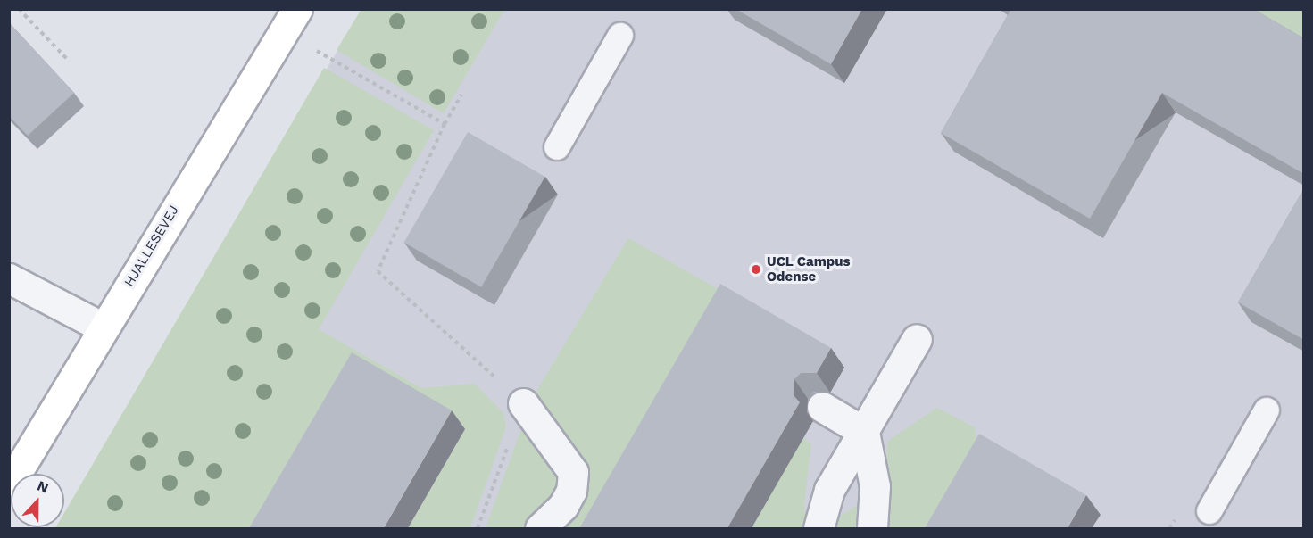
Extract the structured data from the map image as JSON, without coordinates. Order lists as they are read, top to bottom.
{
  "streets": {
    "main road": ["HJALLESEVEJ"]
  },
  "places": ["UCL Campus Odense"],
  "north": "top"
}
